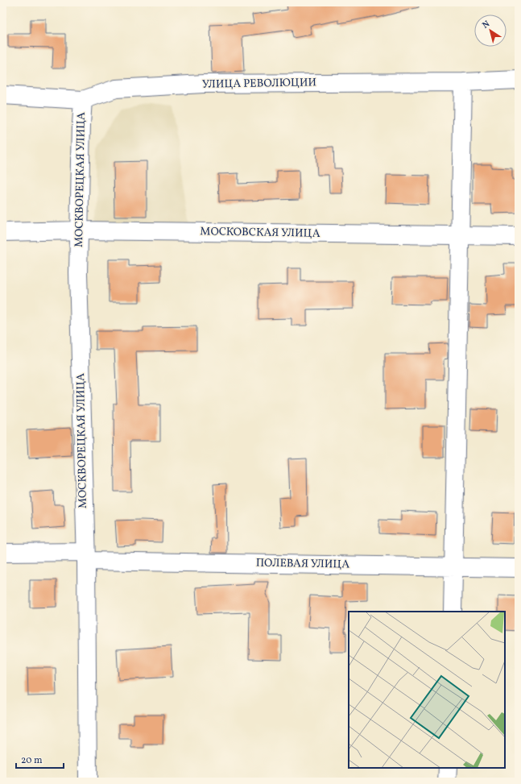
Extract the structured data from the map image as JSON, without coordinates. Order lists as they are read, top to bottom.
{
  "streets": {
    "street": [
      "УЛИЦА РЕВОЛЮЦИИ",
      "МОСКВОРЕЦКАЯ УЛИЦА",
      "МОСКОВСКАЯ УЛИЦА",
      "ПОЛЕВАЯ УЛИЦА"
    ]
  },
  "crossings": [
    ["УЛИЦА РЕВОЛЮЦИИ", "МОСКВОРЕЦКАЯ УЛИЦА"],
    ["МОСКВОРЕЦКАЯ УЛИЦА", "МОСКОВСКАЯ УЛИЦА"],
    ["МОСКВОРЕЦКАЯ УЛИЦА", "ПОЛЕВАЯ УЛИЦА"]
  ],
  "scale_bar": "20 m",
  "north": "top left"
}
